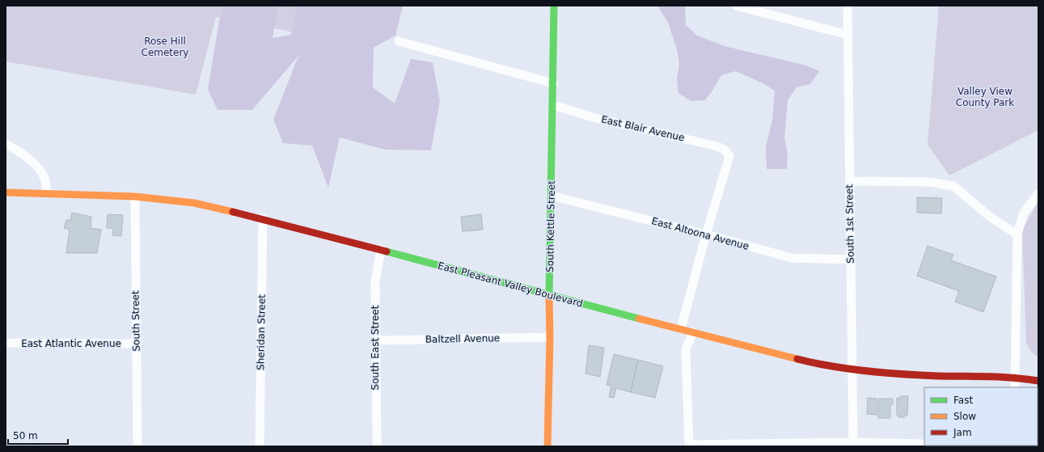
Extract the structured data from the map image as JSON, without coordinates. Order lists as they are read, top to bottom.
{
  "streets": {
    "main road": ["South Kettle Street", "East Pleasant Valley Boulevard"],
    "street": [
      "East Blair Avenue",
      "South 1st Street",
      "East Altoona Avenue",
      "South Street",
      "Sheridan Street",
      "Baltzell Avenue",
      "East Atlantic Avenue",
      "South East Street"
    ]
  },
  "crossings": [
    ["East Blair Avenue", "South Kettle Street"],
    ["East Blair Avenue", "East Altoona Avenue"],
    ["South 1st Street", "East Altoona Avenue"],
    ["South 1st Street", "East Pleasant Valley Boulevard"],
    ["South Kettle Street", "East Altoona Avenue"],
    ["South Kettle Street", "East Pleasant Valley Boulevard"],
    ["South Kettle Street", "Baltzell Avenue"],
    ["East Pleasant Valley Boulevard", "South Street"],
    ["East Pleasant Valley Boulevard", "Sheridan Street"],
    ["East Pleasant Valley Boulevard", "South East Street"],
    ["South Street", "East Atlantic Avenue"],
    ["Baltzell Avenue", "South East Street"]
  ],
  "parks": ["Rose Hill Cemetery", "Valley View County Park"],
  "legend": ["Fast", "Slow", "Jam"],
  "scale_bar": "50 m"
}
